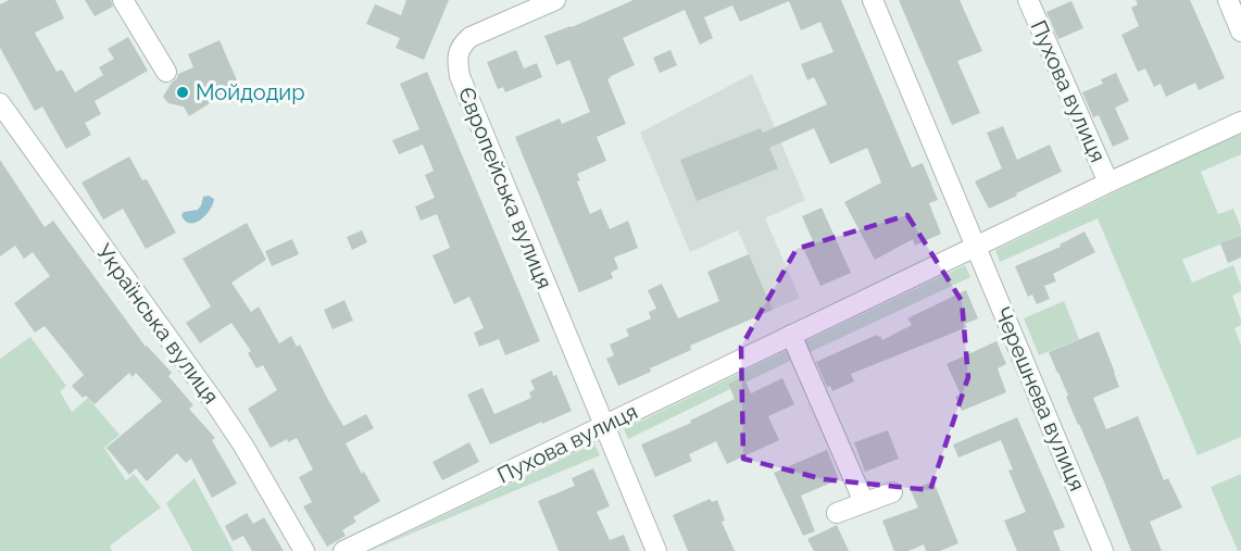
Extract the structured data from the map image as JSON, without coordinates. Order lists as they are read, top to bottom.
{
  "streets": {
    "street": [
      "Пухова вулиця",
      "Європейська вулиця",
      "Українська вулиця",
      "Черешнева вулиця"
    ]
  },
  "crossings": [
    ["Пухова вулиця", "Європейська вулиця"],
    ["Пухова вулиця", "Черешнева вулиця"]
  ],
  "places": ["Мойдодир"]
}
